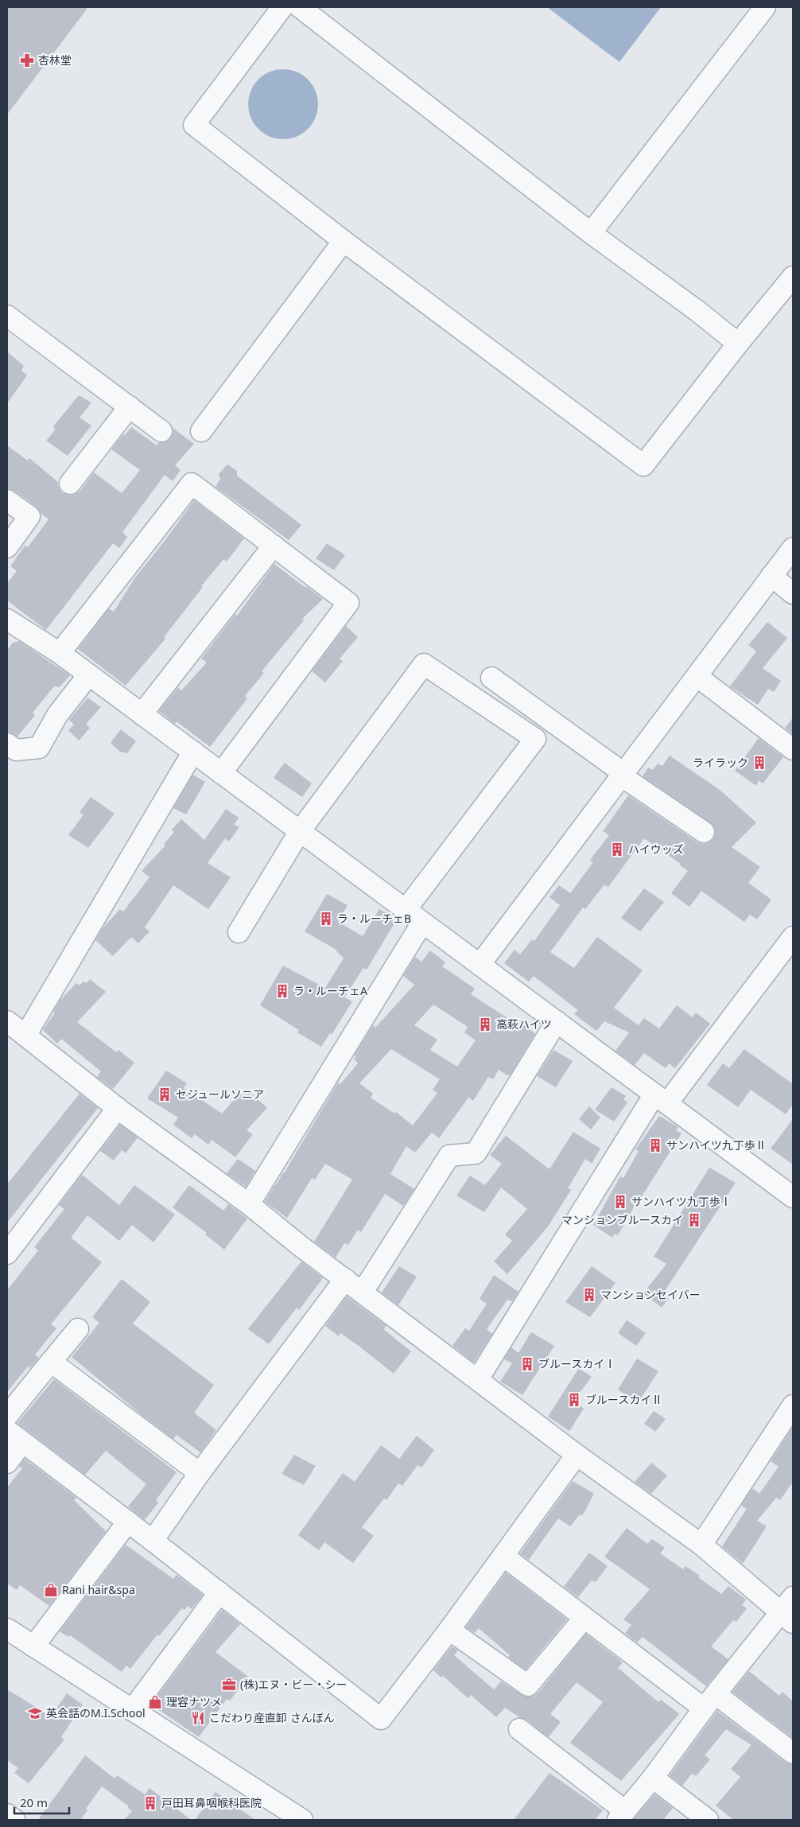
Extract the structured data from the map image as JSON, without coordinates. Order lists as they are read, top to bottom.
{
  "places": {
    "pharmacy": ["杏林堂"],
    "building": [
      "ライラック",
      "ハイウッズ",
      "ラ・ルーチェB",
      "ラ・ルーチェA",
      "高萩ハイツ",
      "セジュールソニア",
      "サンハイツ九丁歩Ⅱ",
      "サンハイツ九丁歩Ⅰ",
      "マンションブルースカイ",
      "マンションセイバー",
      "ブルースカイⅠ",
      "ブルースカイⅡ",
      "戸田耳鼻咽喉科医院"
    ],
    "shop": ["Rani hair&spa", "理容ナツメ"],
    "office": ["(株)エヌ・ビー・シー"],
    "school or university": ["英会話のM.I.School"],
    "restaurant": ["こだわり産直卸 さんぼん"]
  },
  "scale_bar": "20 m"
}
